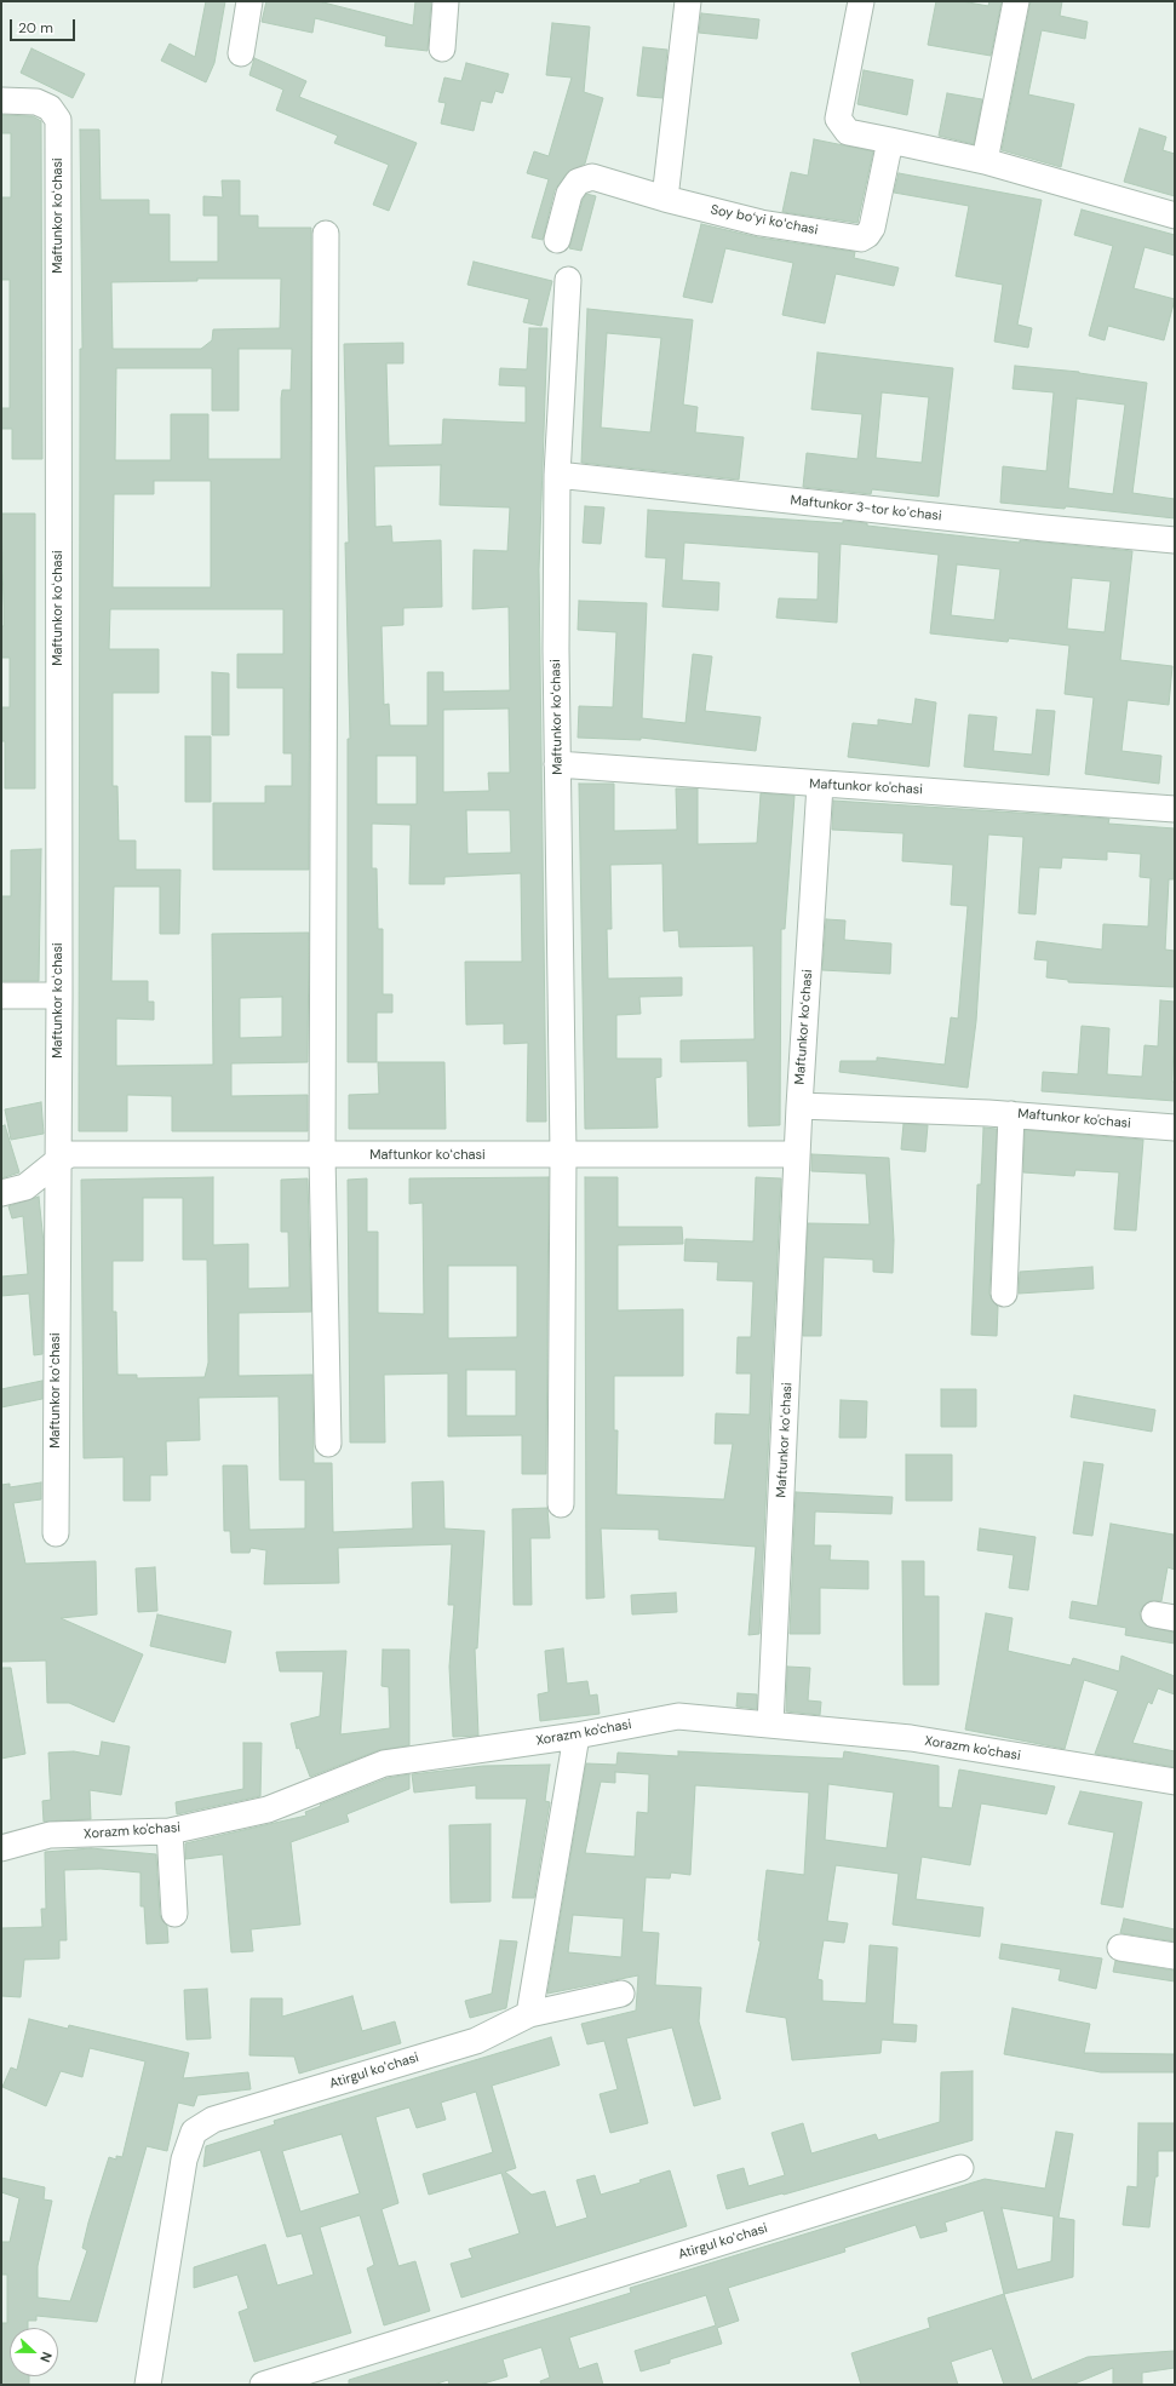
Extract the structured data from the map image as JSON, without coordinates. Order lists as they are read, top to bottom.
{
  "streets": {
    "street": [
      "Maftunkor koʻchasi",
      "Soy boʻyi koʻchasi",
      "Maftunkor 3-tor koʼchasi",
      "Maftunkor ko'chasi",
      "Xorazm ko'chasi",
      "Atirgul koʻchasi"
    ]
  },
  "crossings": [
    ["Maftunkor koʻchasi", "Maftunkor 3-tor koʼchasi"],
    ["Maftunkor koʻchasi", "Maftunkor ko'chasi"],
    ["Maftunkor koʻchasi", "Xorazm ko'chasi"]
  ],
  "scale_bar": "20 m",
  "north": "right"
}
